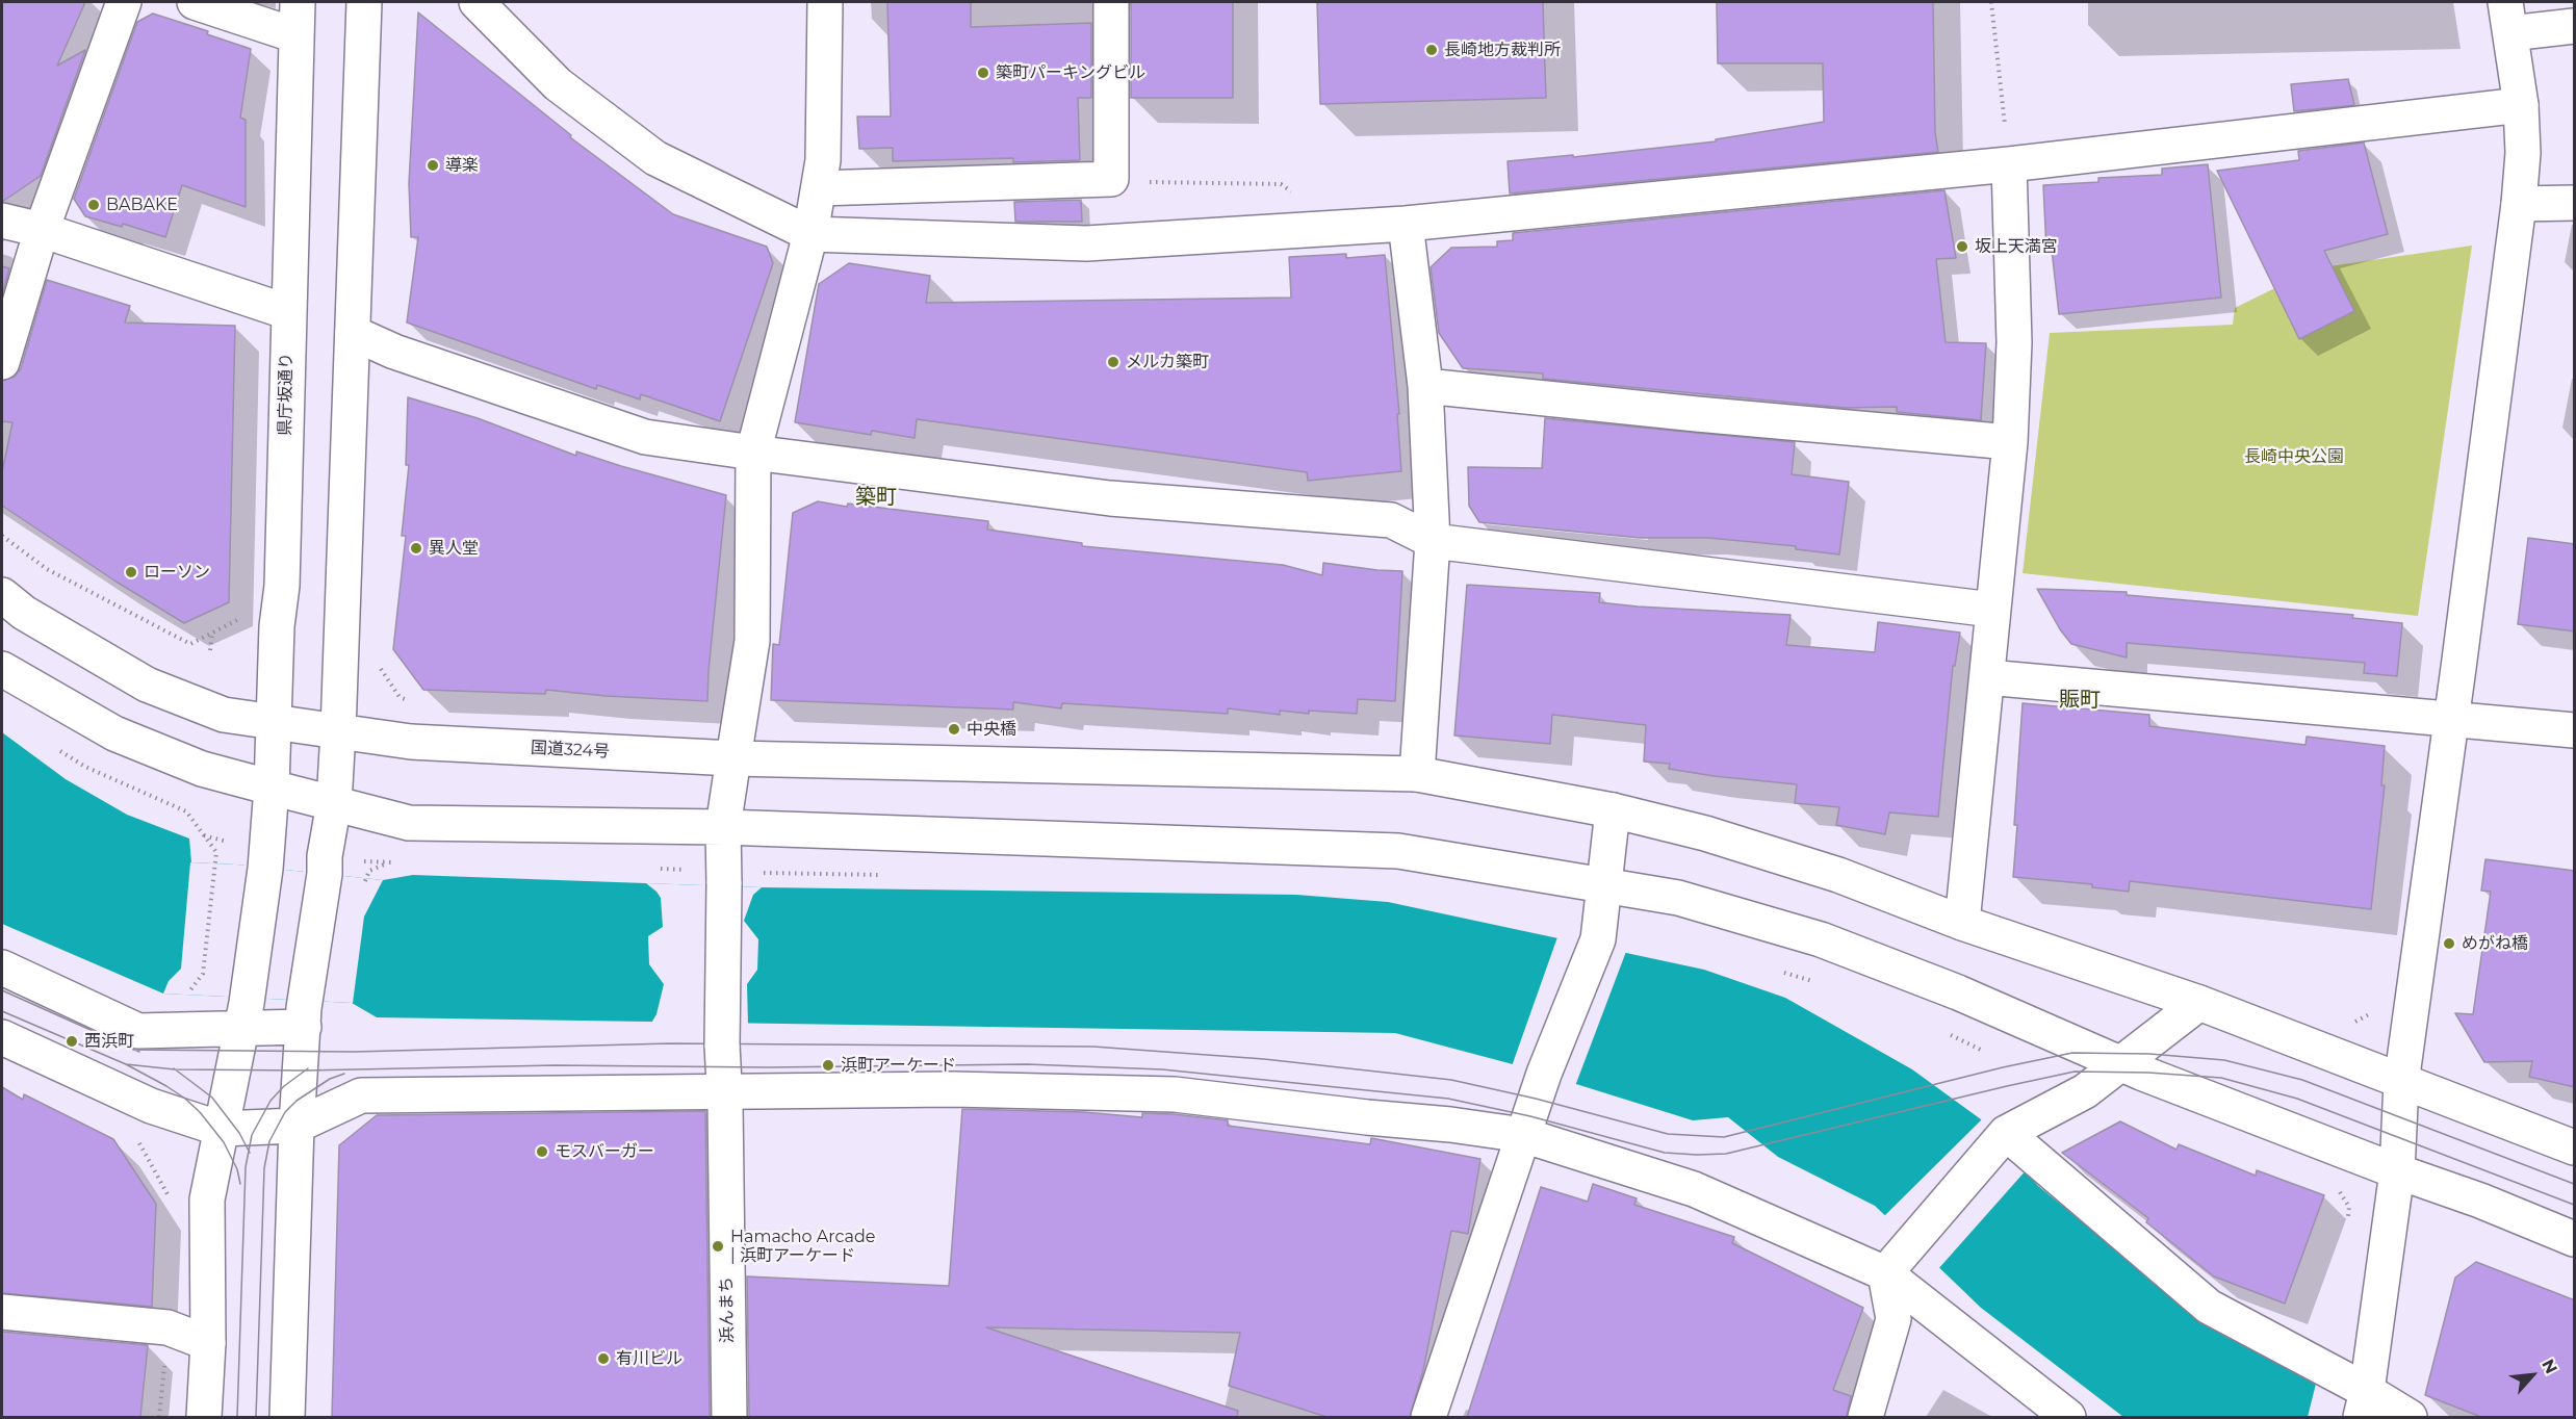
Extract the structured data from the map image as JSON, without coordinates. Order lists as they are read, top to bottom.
{
  "streets": {
    "main road": ["県庁坂通り", "国道324号", "浜んまち"]
  },
  "crossings": [
    ["県庁坂通り", "国道324号"]
  ],
  "districts": ["築町", "賑町"],
  "parks": ["長崎中央公園"],
  "places": [
    "長崎地方裁判所",
    "築町パーキングビル",
    "導楽",
    "BABAKE",
    "坂上天満宮",
    "メルカ築町",
    "異人堂",
    "ローソン",
    "中央橋",
    "めがね橋",
    "西浜町",
    "浜町アーケード",
    "モスバーガー",
    "Hamacho Arcade | 浜町アーケード",
    "有川ビル"
  ],
  "north": "top right"
}
